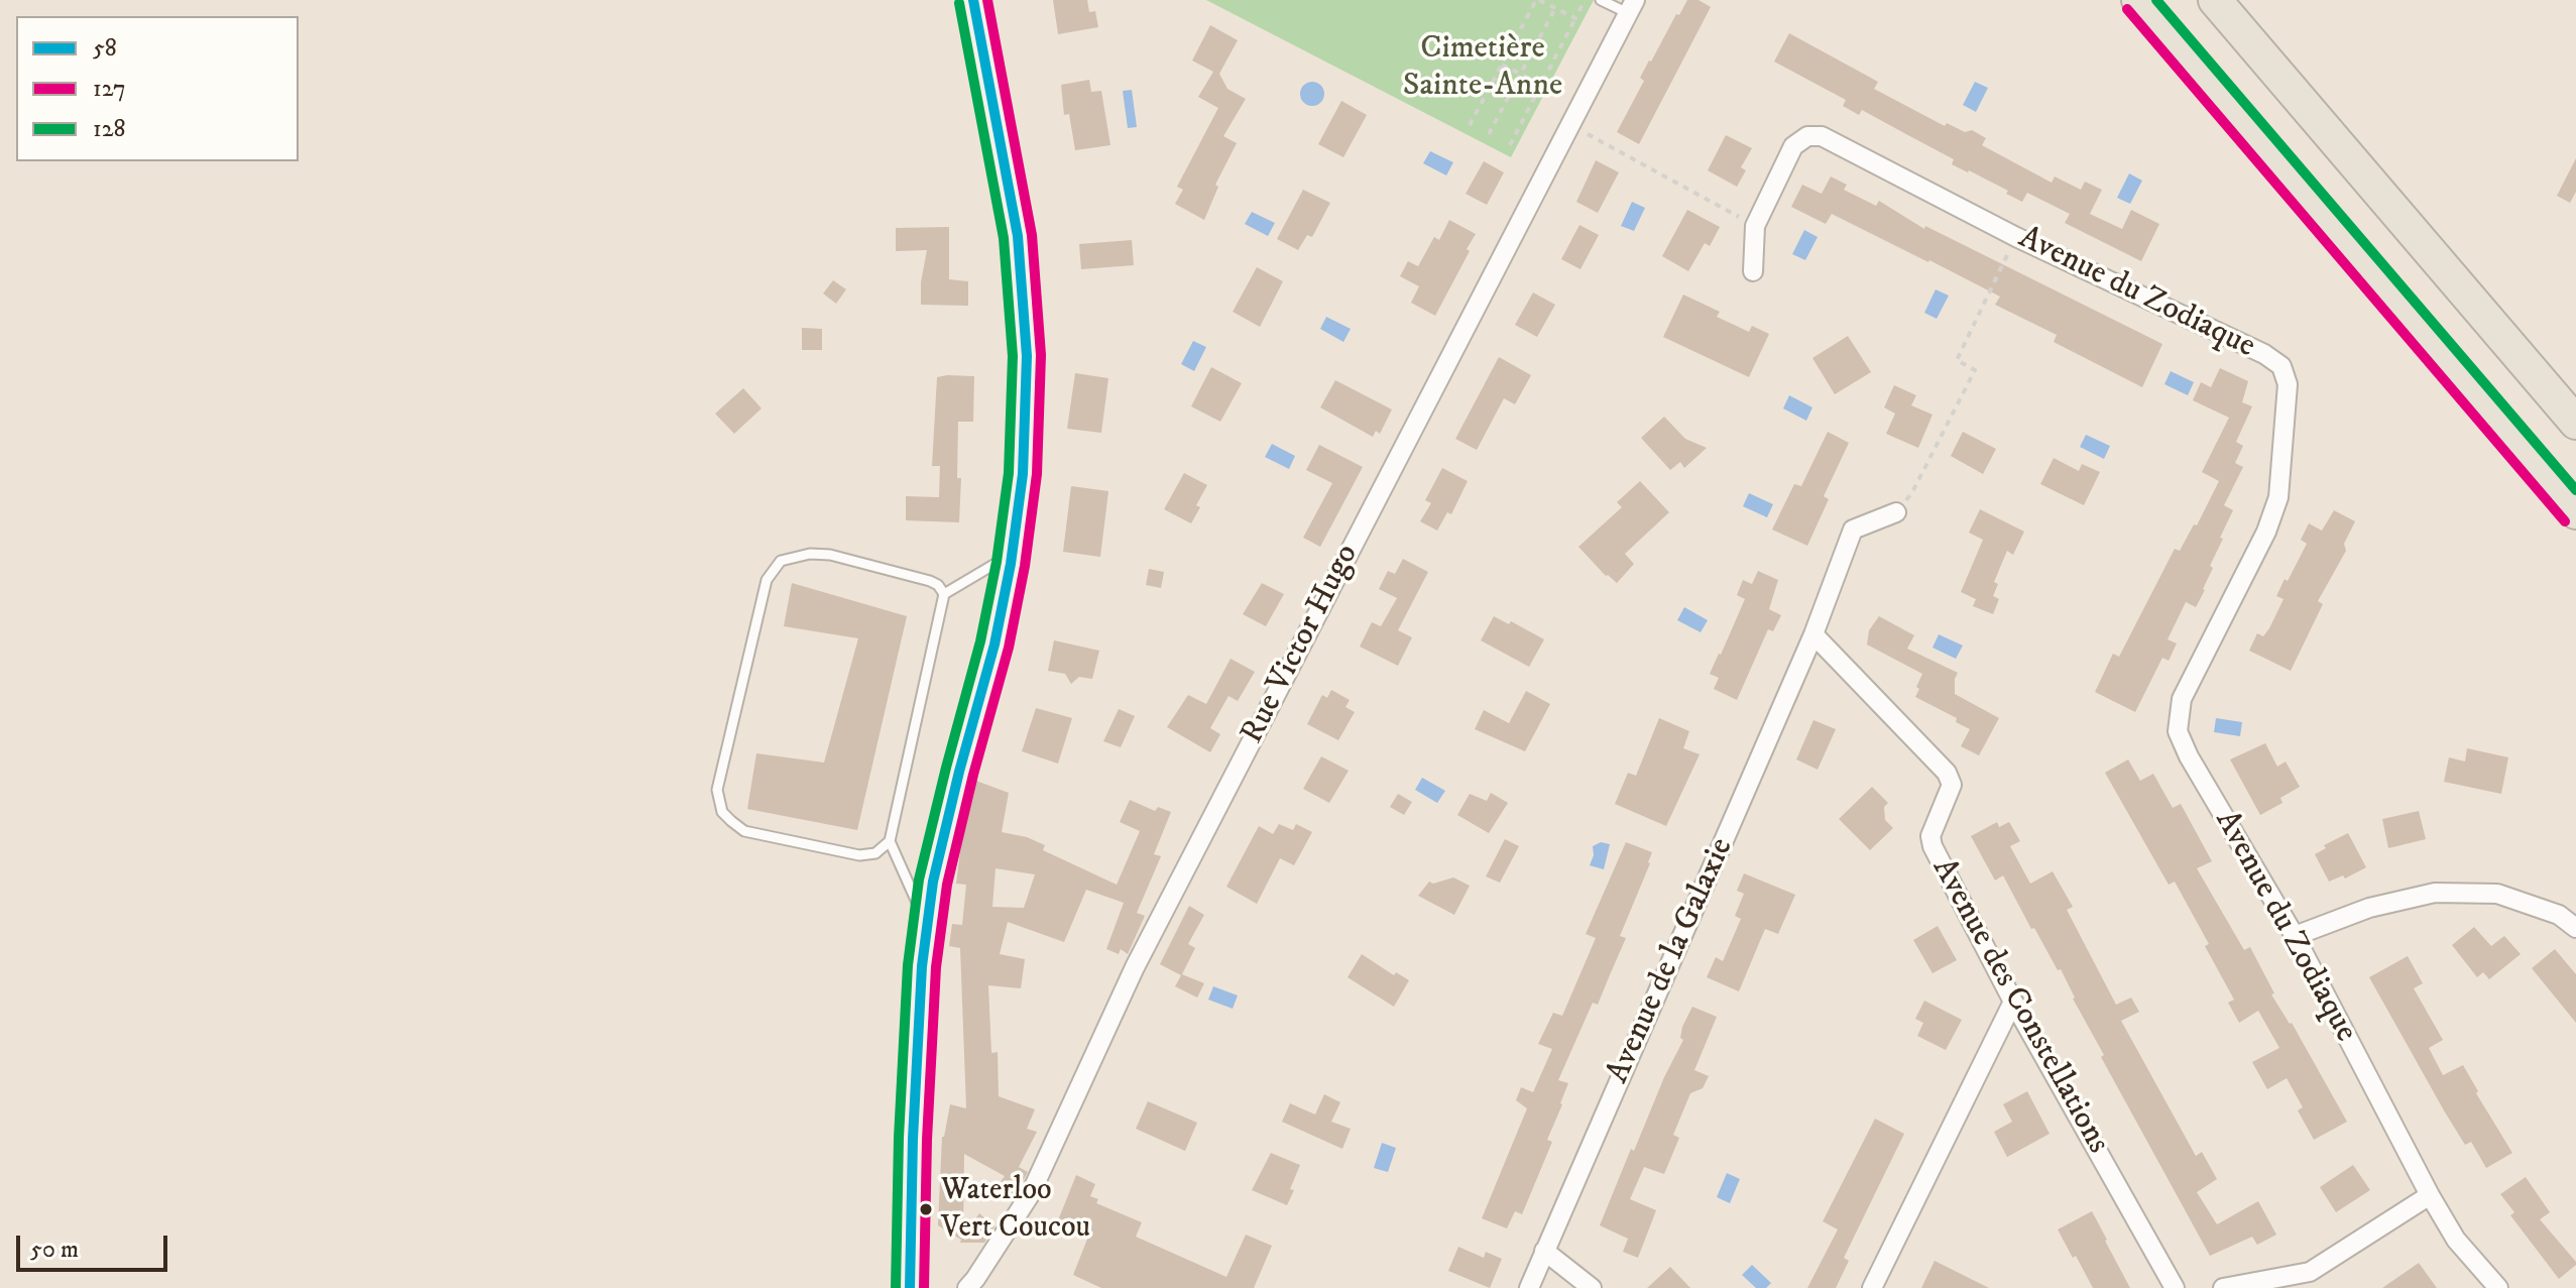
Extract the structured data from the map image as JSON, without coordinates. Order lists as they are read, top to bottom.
{
  "streets": {
    "street": [
      "Avenue du Zodiaque",
      "Rue Victor Hugo",
      "Avenue de la Galaxie",
      "Avenue des Constellations"
    ]
  },
  "crossings": [
    ["Avenue de la Galaxie", "Avenue des Constellations"]
  ],
  "parks": ["Cimetière Sainte-Anne"],
  "places": ["Waterloo Vert Coucou"],
  "lines": ["transit line 58", "transit line 127", "transit line 128"],
  "legend": ["58", "127", "128"],
  "scale_bar": "50 m"
}
